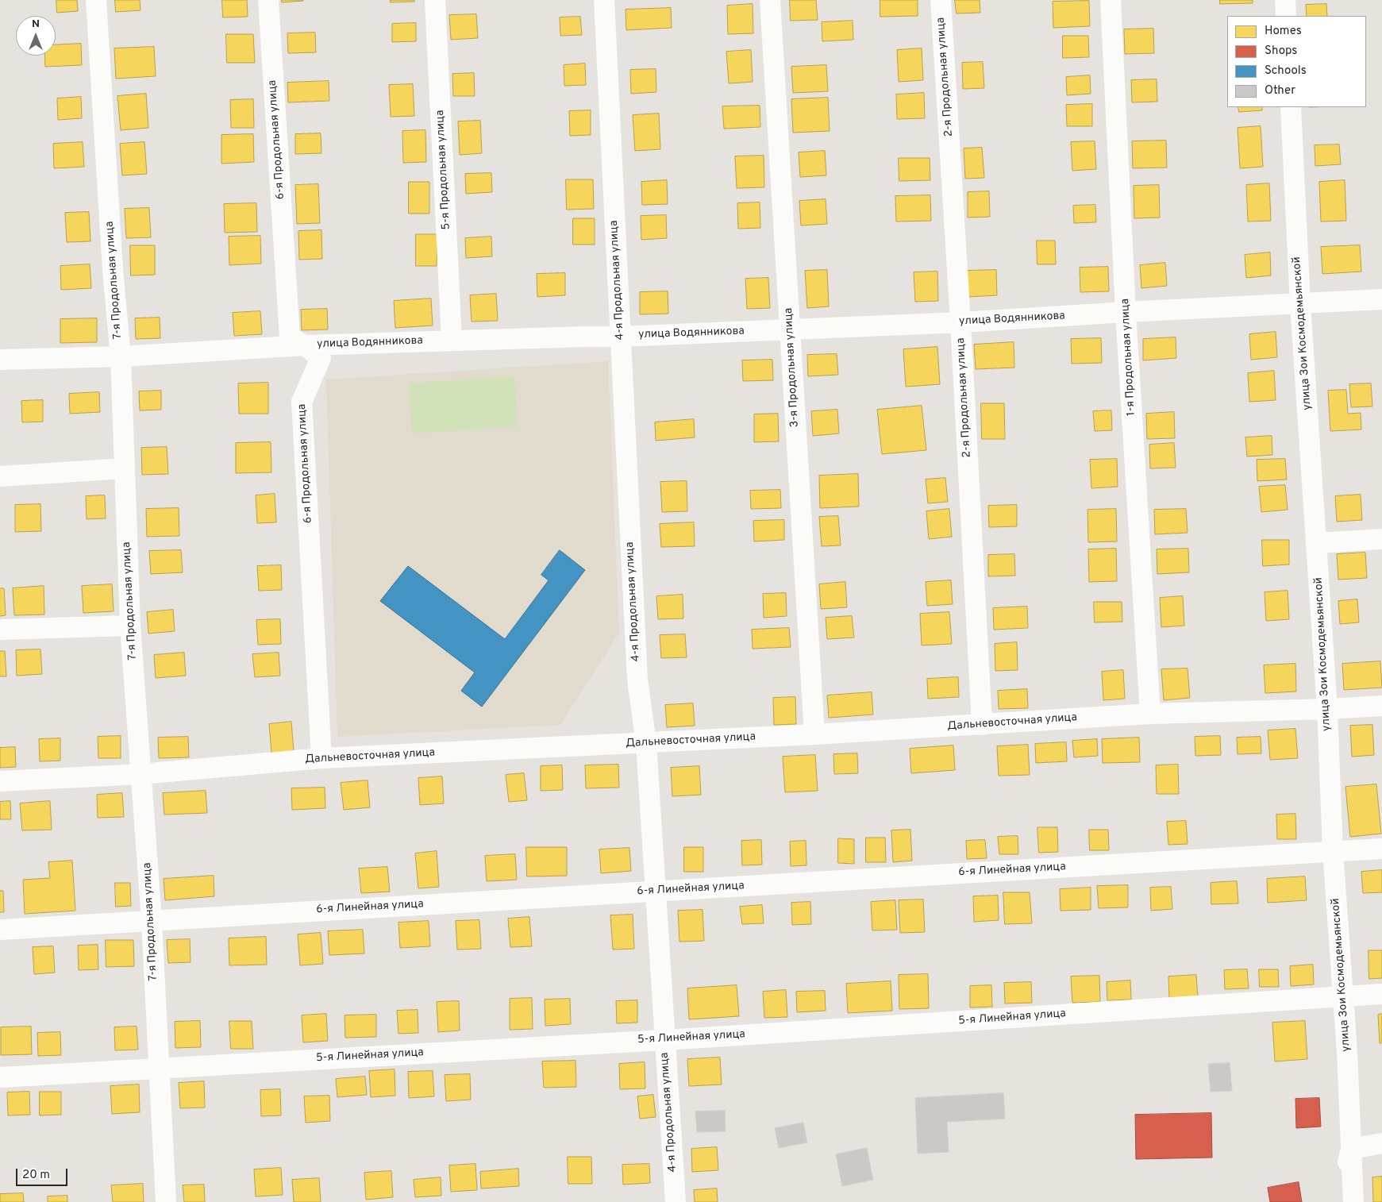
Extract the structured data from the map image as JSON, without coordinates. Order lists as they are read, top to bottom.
{
  "streets": {
    "street": [
      "2-я Продольная улица",
      "6-я Продольная улица",
      "5-я Продольная улица",
      "7-я Продольная улица",
      "4-я Продольная улица",
      "улица Водянникова",
      "улица Зои Космодемьянской",
      "1-я Продольная улица",
      "3-я Продольная улица",
      "Дальневосточная улица",
      "6-я Линейная улица",
      "5-я Линейная улица"
    ]
  },
  "crossings": [
    ["2-я Продольная улица", "улица Водянникова"],
    ["2-я Продольная улица", "Дальневосточная улица"],
    ["6-я Продольная улица", "улица Водянникова"],
    ["6-я Продольная улица", "Дальневосточная улица"],
    ["5-я Продольная улица", "улица Водянникова"],
    ["7-я Продольная улица", "улица Водянникова"],
    ["7-я Продольная улица", "Дальневосточная улица"],
    ["7-я Продольная улица", "6-я Линейная улица"],
    ["7-я Продольная улица", "5-я Линейная улица"],
    ["4-я Продольная улица", "улица Водянникова"],
    ["4-я Продольная улица", "Дальневосточная улица"],
    ["4-я Продольная улица", "6-я Линейная улица"],
    ["4-я Продольная улица", "5-я Линейная улица"],
    ["улица Водянникова", "улица Зои Космодемьянской"],
    ["улица Водянникова", "1-я Продольная улица"],
    ["улица Водянникова", "3-я Продольная улица"],
    ["улица Зои Космодемьянской", "Дальневосточная улица"],
    ["улица Зои Космодемьянской", "6-я Линейная улица"],
    ["улица Зои Космодемьянской", "5-я Линейная улица"],
    ["1-я Продольная улица", "Дальневосточная улица"],
    ["3-я Продольная улица", "Дальневосточная улица"]
  ],
  "legend": [
    "Homes",
    "Shops",
    "Schools",
    "Other"
  ],
  "scale_bar": "20 m",
  "north": "top"
}
